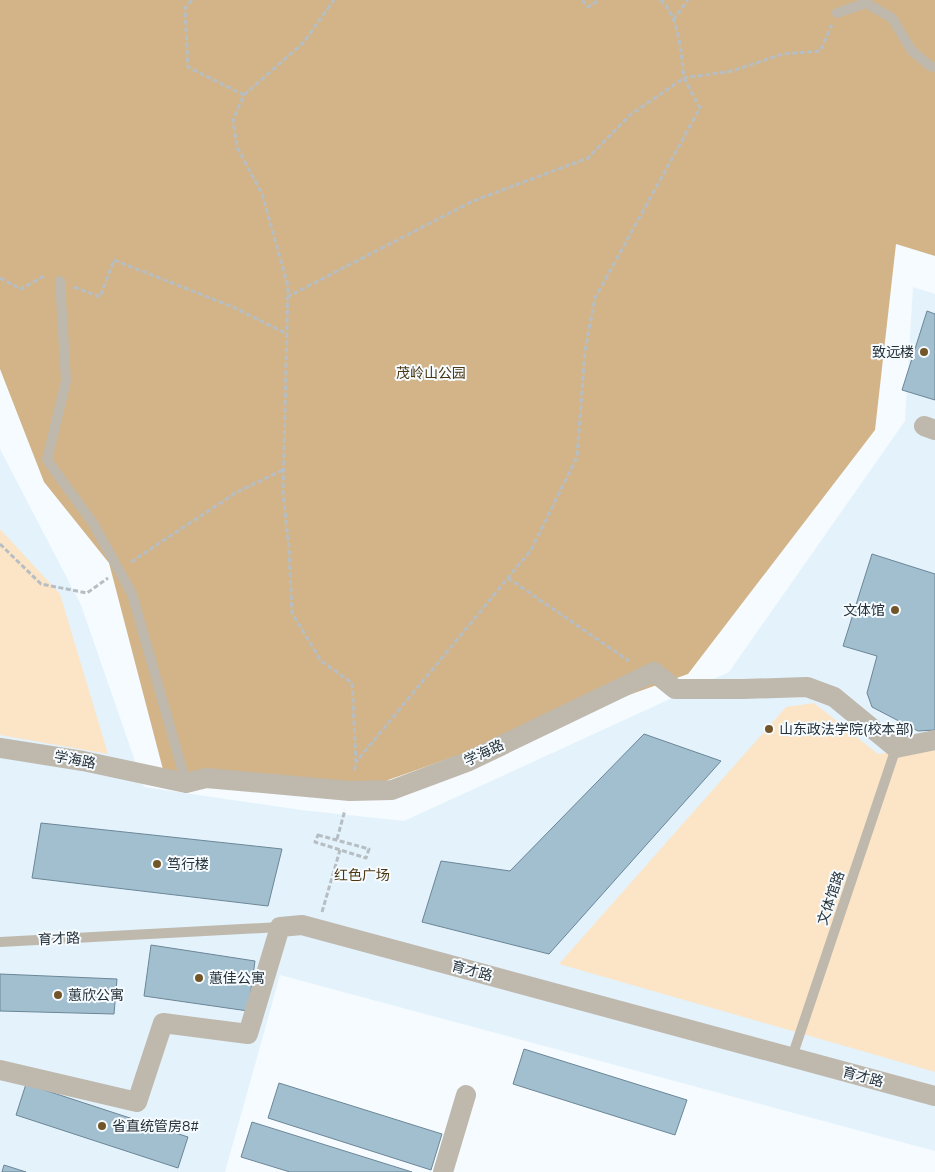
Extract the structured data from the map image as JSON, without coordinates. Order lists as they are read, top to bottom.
{
  "streets": {
    "street": ["学海路", "育才路"],
    "lane": ["文体馆路"]
  },
  "crossings": [
    ["文体馆路", "育才路"]
  ],
  "parks": ["茂岭山公园", "红色广场"],
  "places": [
    "致远楼",
    "文体馆",
    "山东政法学院(校本部)",
    "笃行楼",
    "蕙佳公寓",
    "蕙欣公寓",
    "省直统管房8#"
  ]
}
